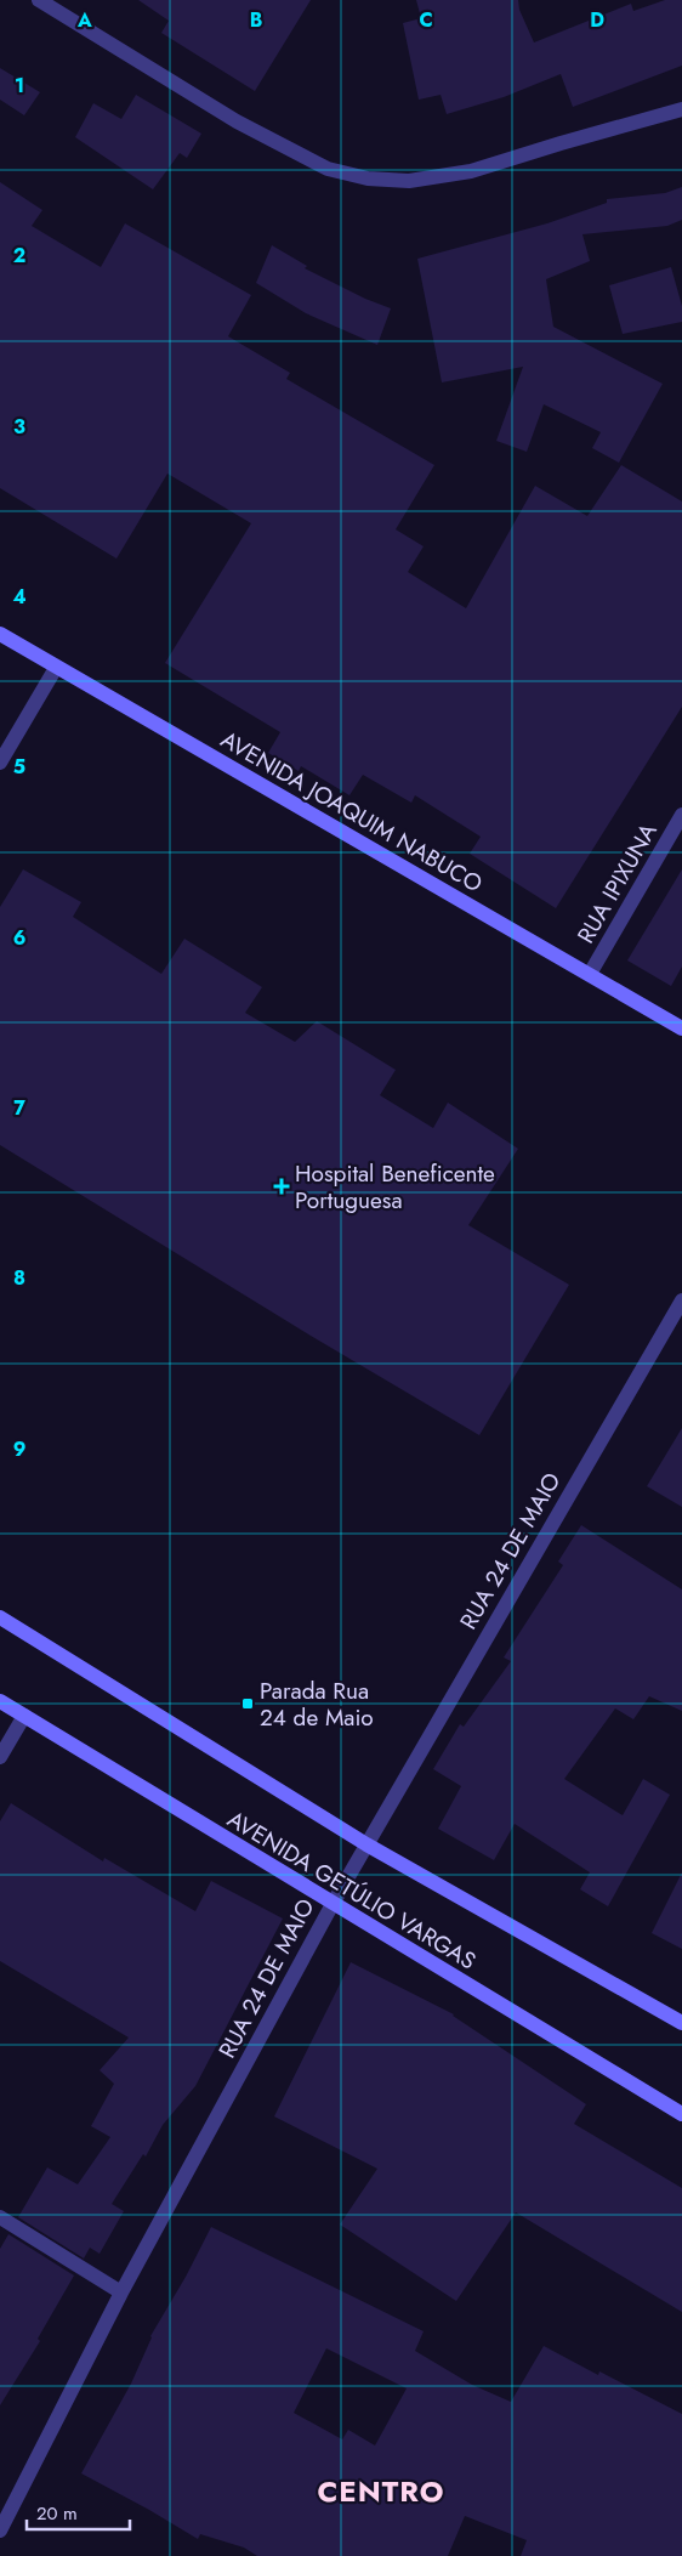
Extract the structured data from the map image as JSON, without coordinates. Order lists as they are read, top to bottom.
{
  "streets": {
    "main road": ["AVENIDA JOAQUIM NABUCO", "AVENIDA GETÚLIO VARGAS"],
    "street": ["RUA IPIXUNA", "RUA 24 DE MAIO"]
  },
  "crossings": [
    ["AVENIDA JOAQUIM NABUCO", "RUA IPIXUNA"],
    ["RUA 24 DE MAIO", "AVENIDA GETÚLIO VARGAS"]
  ],
  "districts": ["CENTRO"],
  "places": {
    "health": ["Hospital Beneficente Portuguesa"],
    "transit": ["Parada Rua 24 de Maio"]
  },
  "scale_bar": "20 m",
  "grid": {
    "columns": [
      "A",
      "B",
      "C",
      "D"
    ],
    "rows": [
      "1",
      "2",
      "3",
      "4",
      "5",
      "6",
      "7",
      "8",
      "9"
    ]
  }
}
